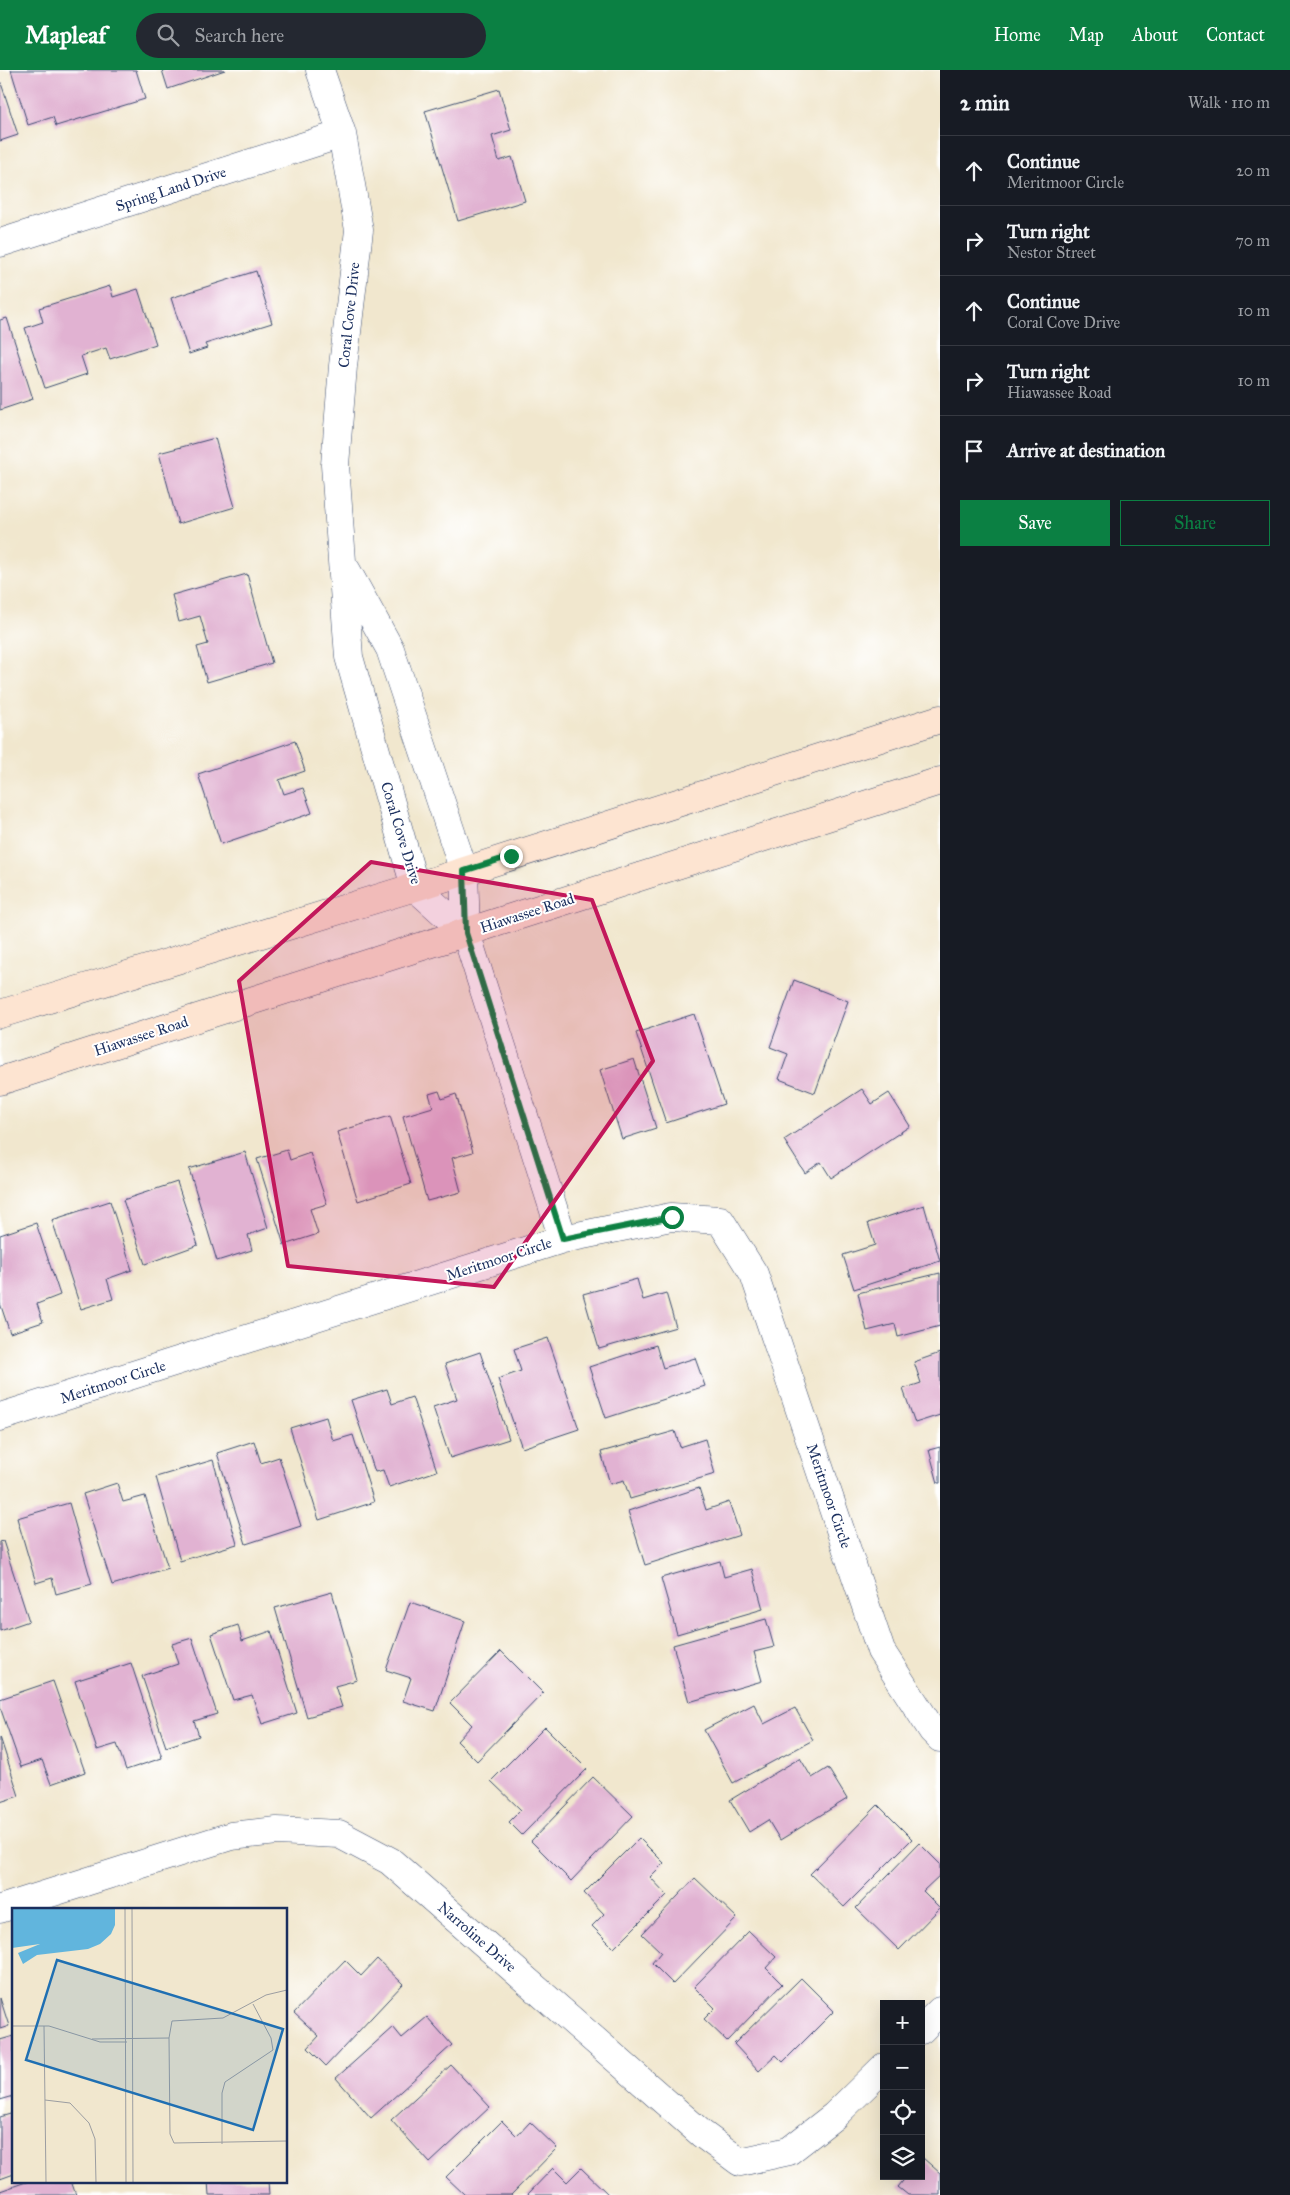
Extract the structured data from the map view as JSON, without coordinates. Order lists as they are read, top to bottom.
{
  "streets": {
    "street": [
      "Spring Land Drive",
      "Coral Cove Drive",
      "Hiawassee Road",
      "Meritmoor Circle",
      "Narroline Drive"
    ]
  },
  "crossings": [
    ["Spring Land Drive", "Coral Cove Drive"],
    ["Coral Cove Drive", "Hiawassee Road"]
  ],
  "page": {
    "header": "Mapleaf",
    "search": "Search here",
    "nav": [
      "Home",
      "Map",
      "About",
      "Contact"
    ],
    "heading": ["2 min", "Walk · 110 m"],
    "list": [
      ["Continue", "Meritmoor Circle", "20 m"],
      ["Turn right", "Nestor Street", "70 m"],
      ["Continue", "Coral Cove Drive", "10 m"],
      ["Turn right", "Hiawassee Road", "10 m"],
      "Arrive at destination"
    ],
    "buttons": ["Save", "Share"],
    "map_buttons": ["+", "−"]
  }
}
